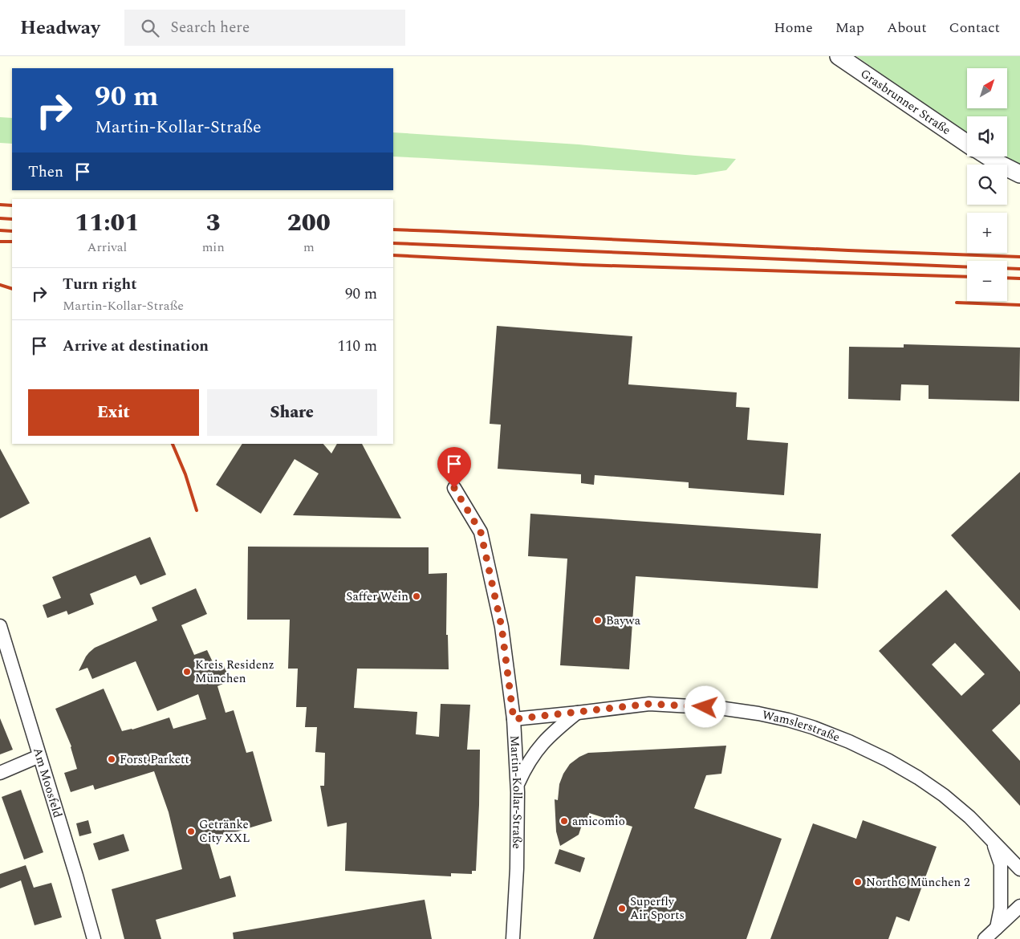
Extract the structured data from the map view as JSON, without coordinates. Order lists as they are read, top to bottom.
{
  "streets": {
    "street": [
      "Grasbrunner Straße",
      "Wamslerstraße",
      "Am Moosfeld",
      "Martin-Kollar-Straße"
    ]
  },
  "crossings": [
    ["Wamslerstraße", "Martin-Kollar-Straße"]
  ],
  "places": [
    "Saffer Wein",
    "Baywa",
    "Kreis Residenz München",
    "Forst Parkett",
    "amicomio",
    "Getränke City XXL",
    "NorthC München 2",
    "Superfly Air Sports"
  ],
  "north": "top right",
  "page": {
    "header": "Headway",
    "search": "Search here",
    "nav": [
      "Home",
      "Map",
      "About",
      "Contact"
    ],
    "map_buttons": ["+", "−"],
    "turn": ["90 m", "Martin-Kollar-Straße"],
    "then": "Then",
    "eta": [
      "11:01",
      "Arrival",
      "3",
      "min",
      "200",
      "m"
    ],
    "list": [
      {
        "name": "Turn right",
        "note": "Martin-Kollar-Straße",
        "value": "90 m"
      },
      {
        "name": "Arrive at destination",
        "value": "110 m"
      }
    ],
    "buttons": ["Exit", "Share"]
  }
}
